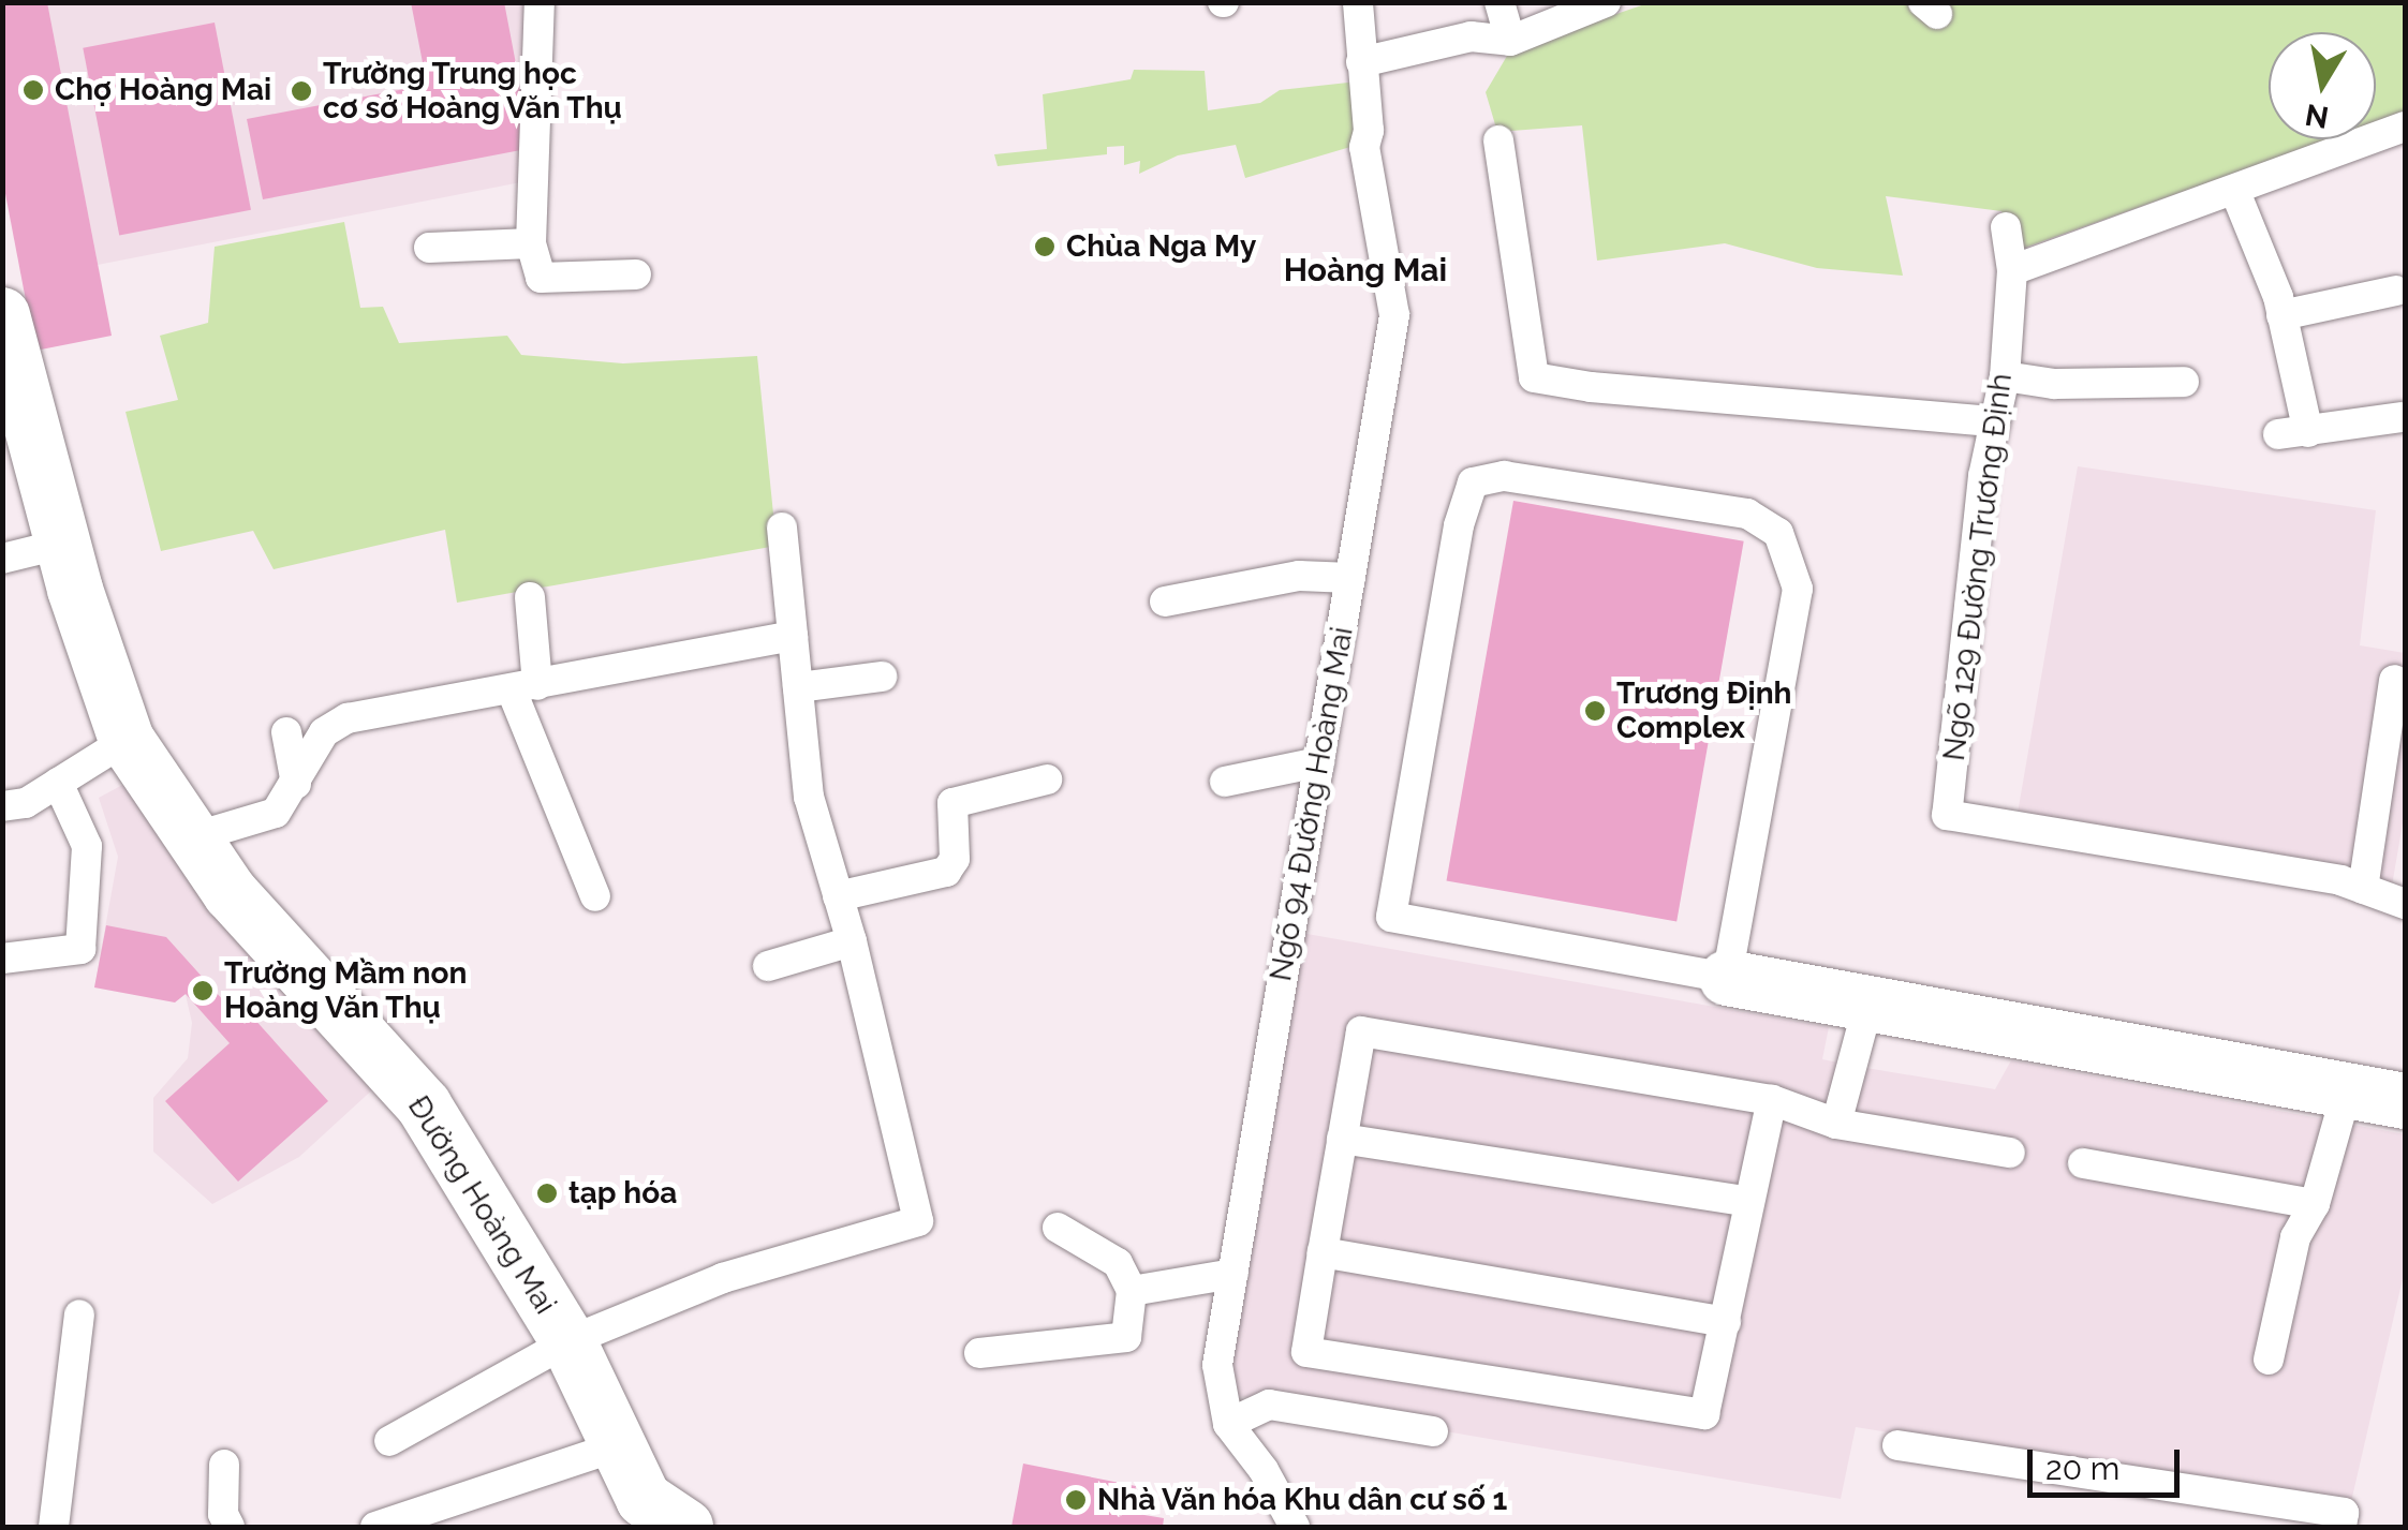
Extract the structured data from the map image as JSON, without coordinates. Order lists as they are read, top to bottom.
{
  "streets": {
    "street": ["Đường Hoàng Mai"],
    "lane": ["Ngõ 129 Đường Trương Định", "Ngõ 94 Đường Hoàng Mai"]
  },
  "districts": ["Hoàng Mai"],
  "places": [
    "Chợ Hoàng Mai",
    "Trường Trung học cơ sở Hoàng Văn Thụ",
    "Chùa Nga My",
    "Trương Định Complex",
    "Trường Mầm non Hoàng Văn Thụ",
    "tạp hóa",
    "Nhà Văn hóa Khu dân cư số 1"
  ],
  "scale_bar": "20 m",
  "north": "bottom"
}
